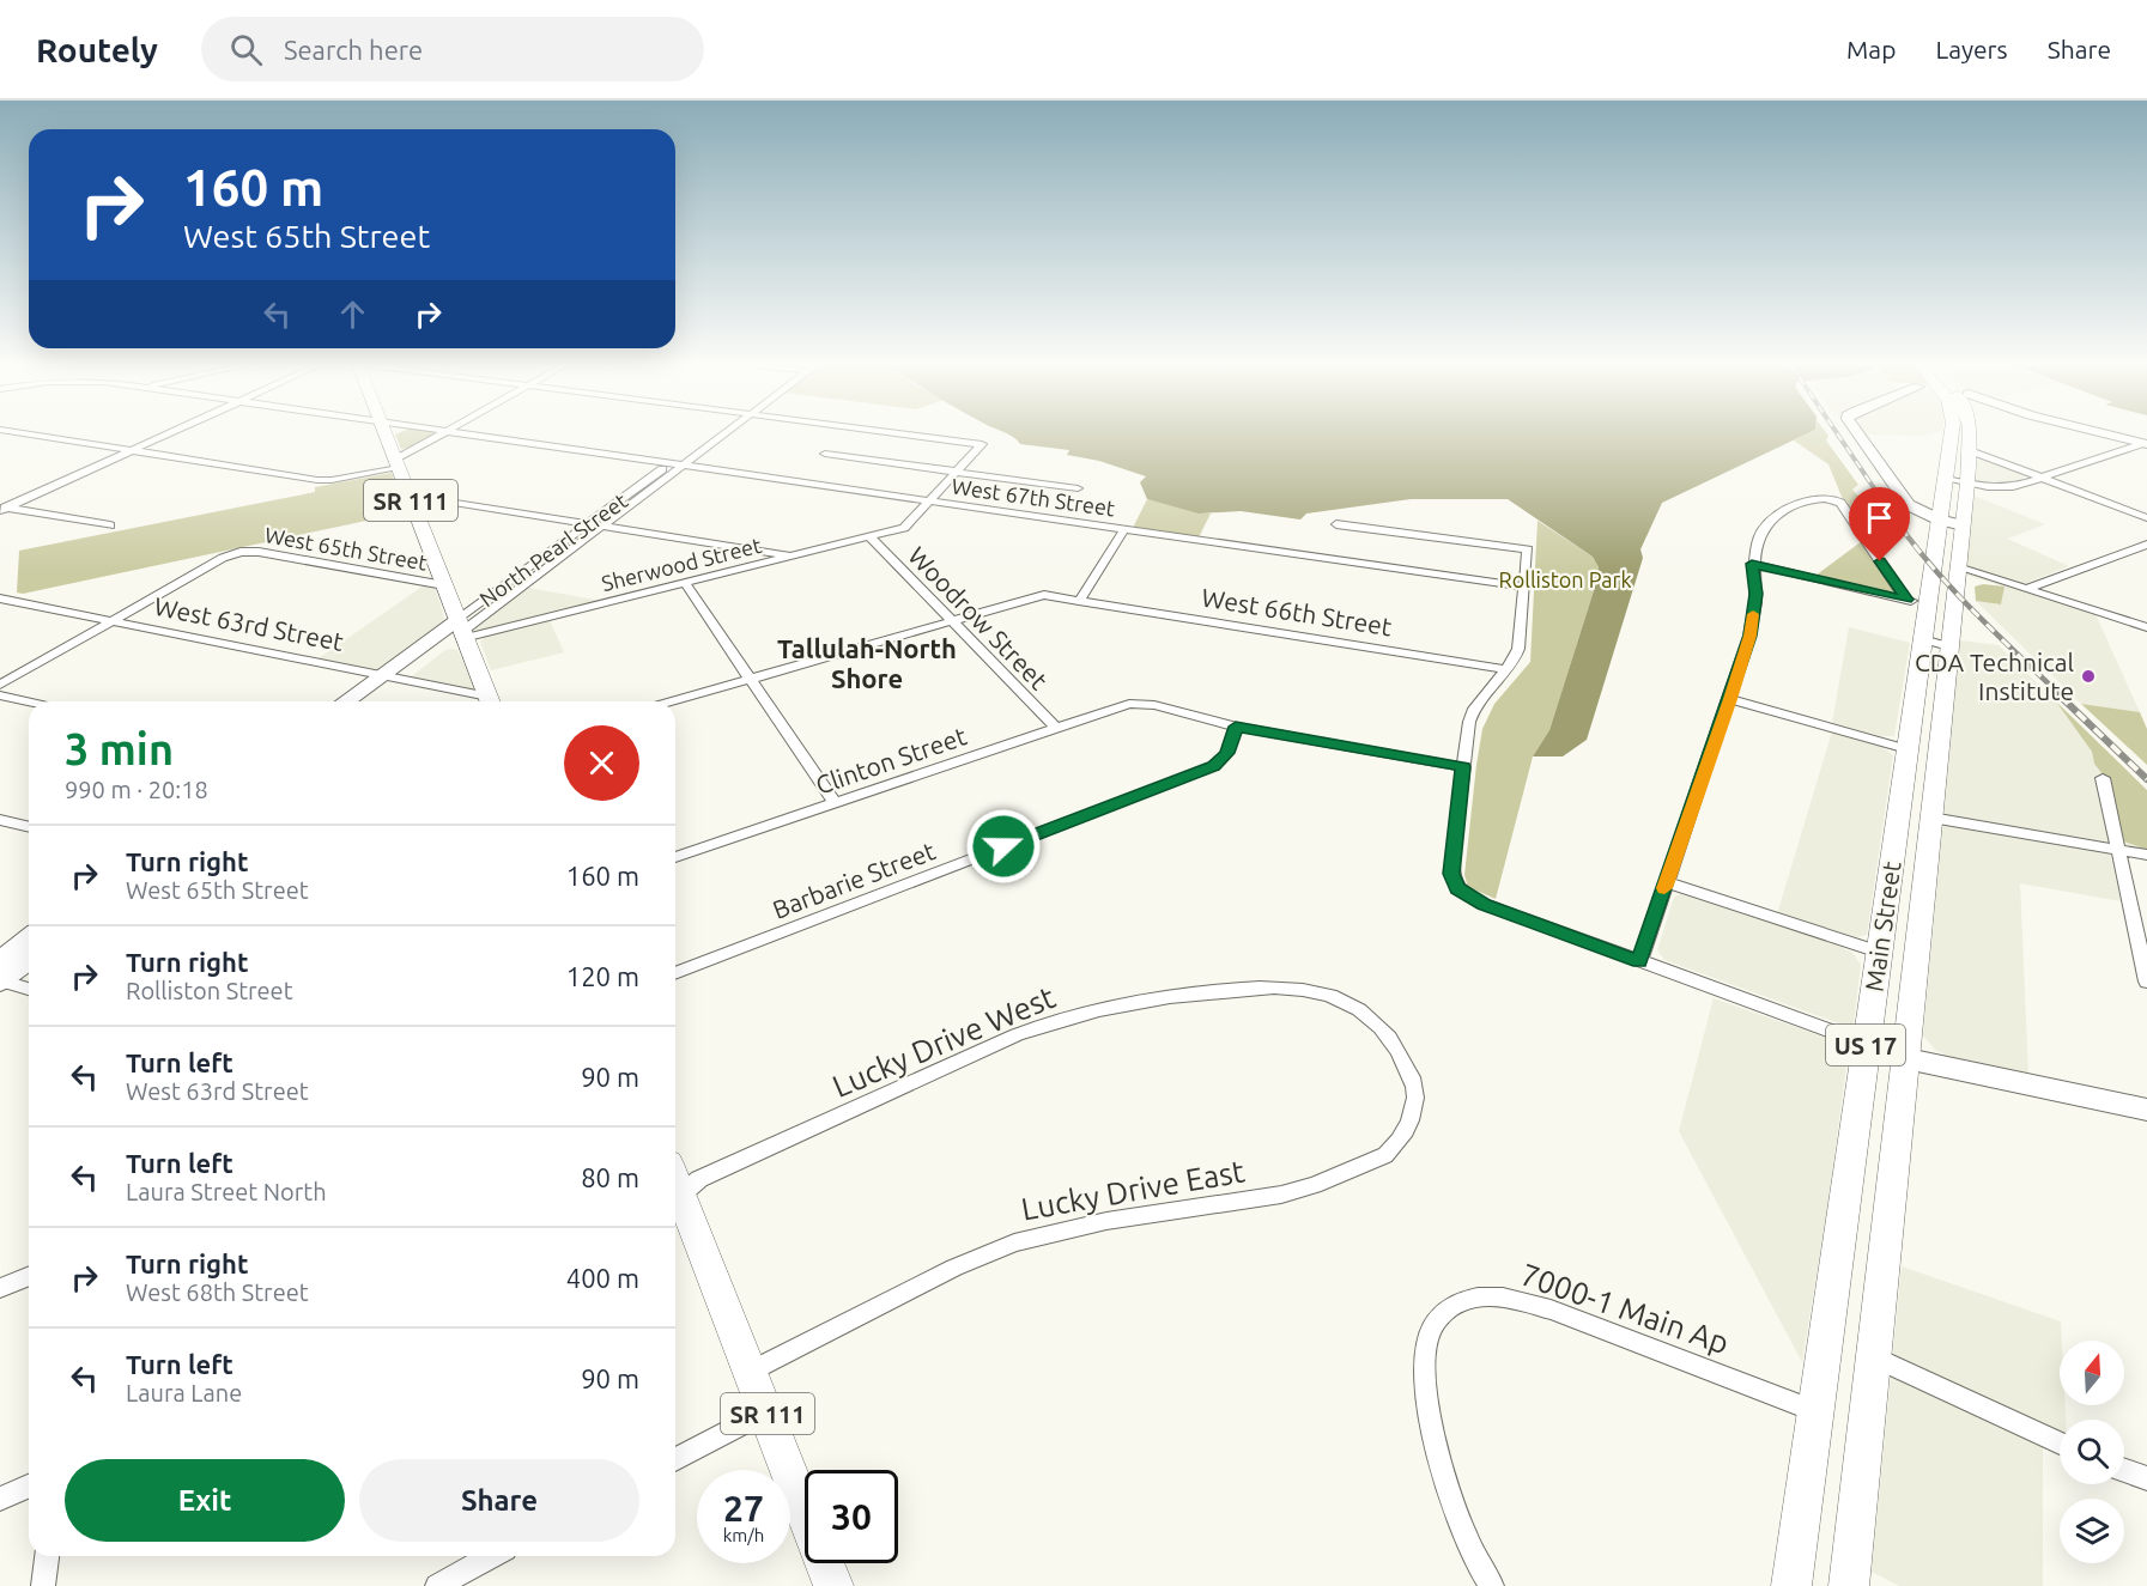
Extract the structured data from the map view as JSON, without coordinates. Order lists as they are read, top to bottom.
{
  "streets": {
    "main road": ["SR 111", "Main Street", "US 17"],
    "street": [
      "West 67th Street",
      "West 65th Street",
      "North Pearl Street",
      "Sherwood Street",
      "West 66th Street",
      "Woodrow Street",
      "West 63rd Street",
      "Clinton Street",
      "Barbarie Street",
      "Lucky Drive West",
      "Lucky Drive East",
      "7000-1 Main Ap"
    ]
  },
  "crossings": [
    ["West 67th Street", "North Pearl Street"],
    ["West 67th Street", "Sherwood Street"],
    ["SR 111", "West 65th Street"],
    ["SR 111", "North Pearl Street"],
    ["SR 111", "Sherwood Street"],
    ["SR 111", "Lucky Drive East"],
    ["West 65th Street", "West 63rd Street"],
    ["North Pearl Street", "Sherwood Street"],
    ["North Pearl Street", "West 63rd Street"],
    ["Sherwood Street", "Woodrow Street"],
    ["West 66th Street", "Woodrow Street"],
    ["Woodrow Street", "Clinton Street"],
    ["Clinton Street", "Barbarie Street"],
    ["Main Street", "7000-1 Main Ap"],
    ["Lucky Drive West", "Lucky Drive East"]
  ],
  "districts": ["Tallulah-North Shore"],
  "parks": ["Rolliston Park"],
  "places": ["CDA Technical Institute"],
  "north": "top",
  "page": {
    "header": "Routely",
    "search": "Search here",
    "nav": ["Map", "Layers", "Share"],
    "turn": ["160 m", "West 65th Street"],
    "heading": ["3 min", "990 m · 20:18"],
    "list": [
      {
        "name": "Turn right",
        "note": "West 65th Street",
        "value": "160 m"
      },
      {
        "name": "Turn right",
        "note": "Rolliston Street",
        "value": "120 m"
      },
      {
        "name": "Turn left",
        "note": "West 63rd Street",
        "value": "90 m"
      },
      {
        "name": "Turn left",
        "note": "Laura Street North",
        "value": "80 m"
      },
      {
        "name": "Turn right",
        "note": "West 68th Street",
        "value": "400 m"
      },
      {
        "name": "Turn left",
        "note": "Laura Lane",
        "value": "90 m"
      }
    ],
    "buttons": ["Exit", "Share"],
    "speed": "27 km/h",
    "limit": "30"
  }
}
